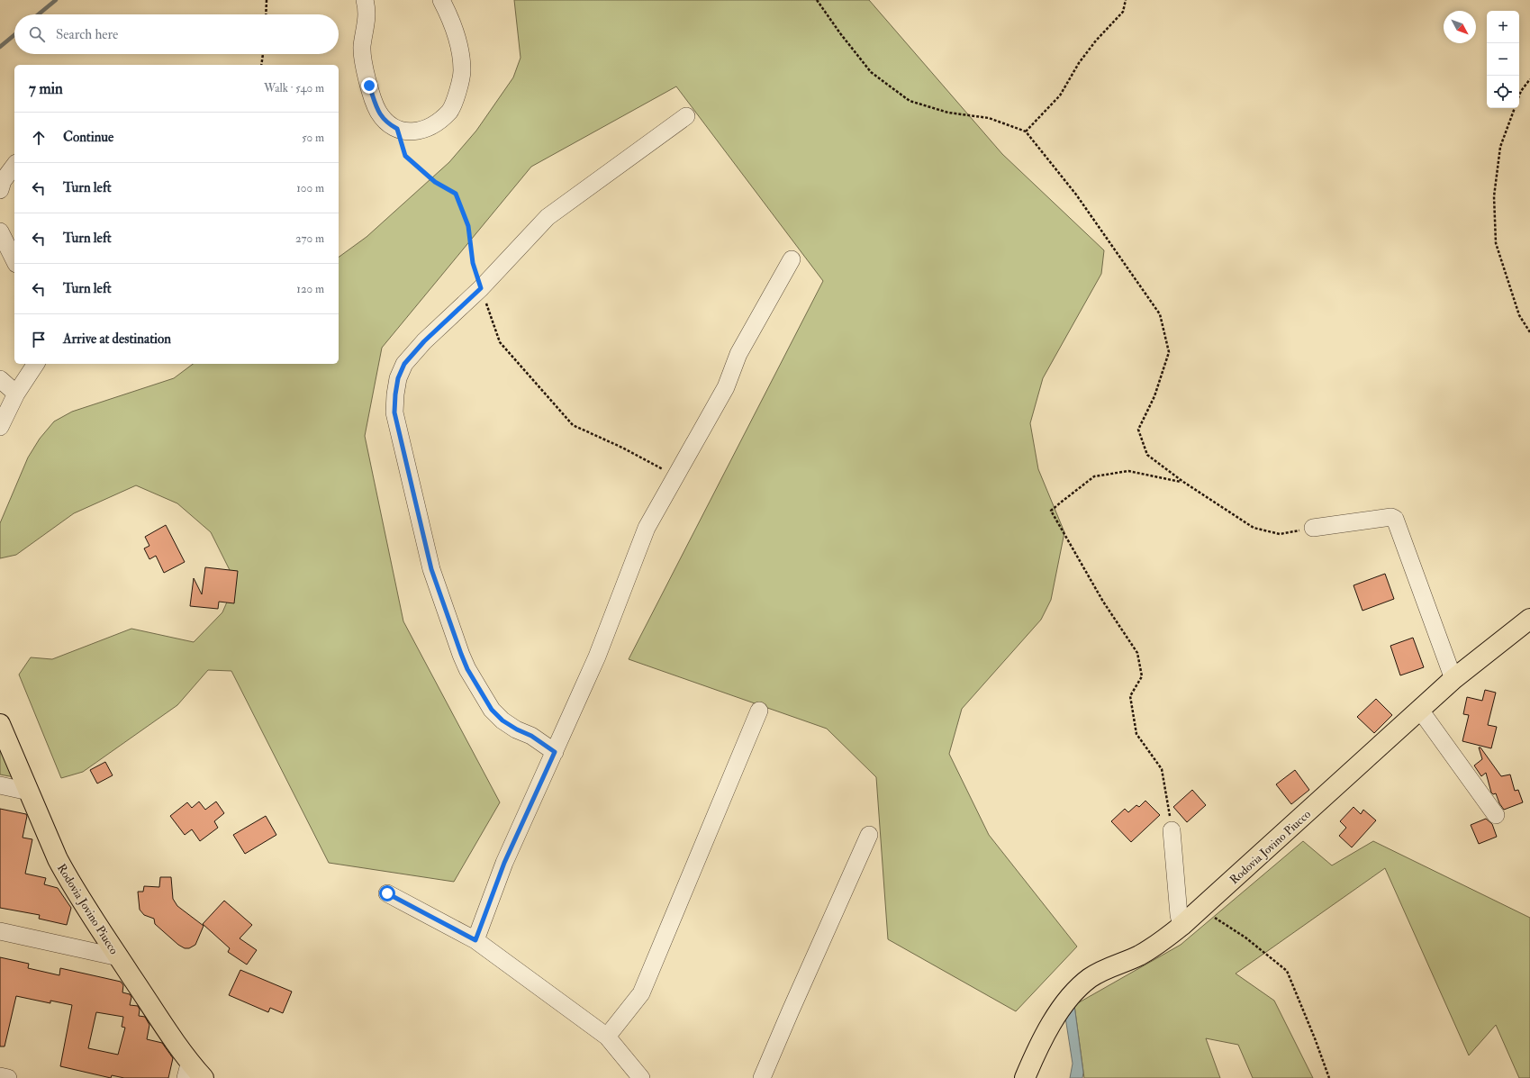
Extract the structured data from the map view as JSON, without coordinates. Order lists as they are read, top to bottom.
{
  "streets": {
    "main road": ["Rodovia Jovino Piucco"]
  },
  "north": "bottom right",
  "page": {
    "map_buttons": ["+", "−"],
    "search": "Search here",
    "heading": ["7 min", "Walk · 540 m"],
    "list": [
      ["Continue", "50 m"],
      ["Turn left", "100 m"],
      ["Turn left", "270 m"],
      ["Turn left", "120 m"],
      "Arrive at destination"
    ]
  }
}
